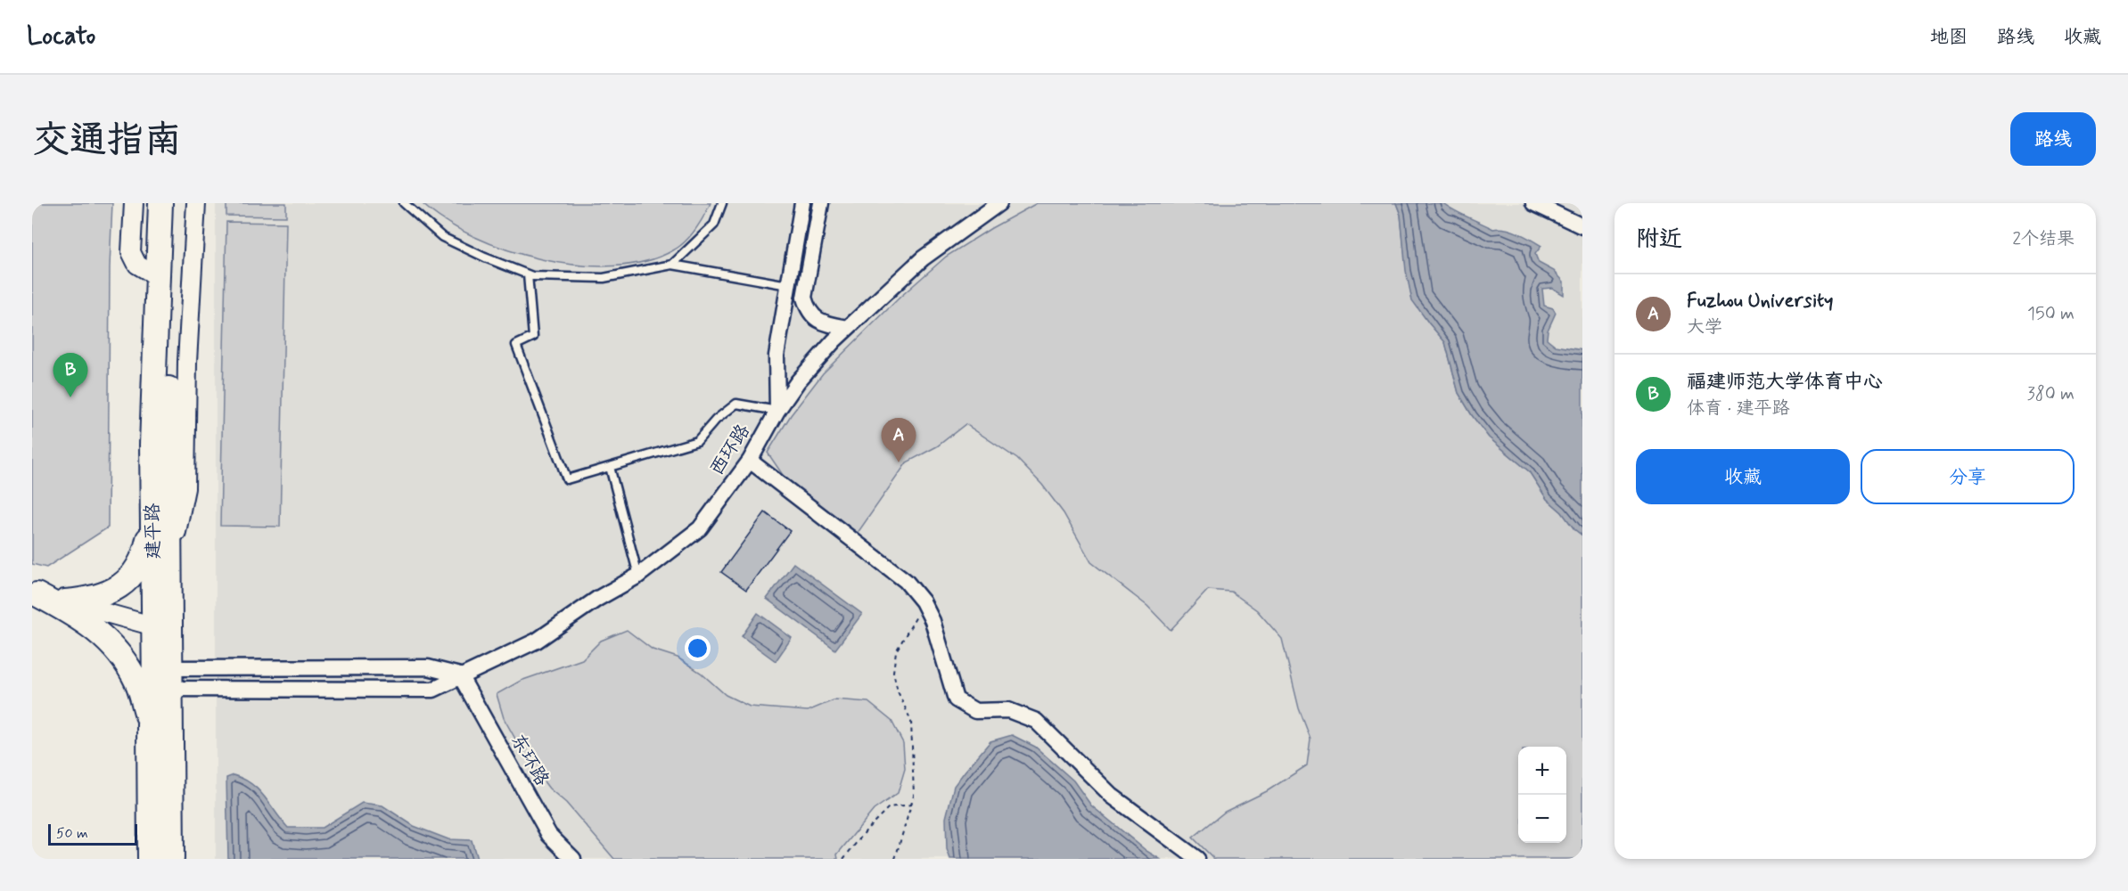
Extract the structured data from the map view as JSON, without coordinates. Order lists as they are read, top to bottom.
{
  "streets": {
    "main road": ["建平路"],
    "street": ["西环路", "东环路"]
  },
  "crossings": [
    ["西环路", "建平路"],
    ["西环路", "东环路"]
  ],
  "scale_bar": "50 m",
  "page": {
    "header": "Locato",
    "nav": ["地图", "路线", "收藏"],
    "buttons": [
      "路线",
      ["收藏", "分享"]
    ],
    "title": "交通指南",
    "heading": ["附近", "2个结果"],
    "list": [
      {
        "mark": "A",
        "name": "Fuzhou University",
        "note": "大学",
        "value": "150 m"
      },
      {
        "mark": "B",
        "name": "福建师范大学体育中心",
        "note": "体育 · 建平路",
        "value": "380 m"
      }
    ],
    "pins": ["B", "A"],
    "map_buttons": ["+", "−"],
    "scale": "50 m"
  }
}
